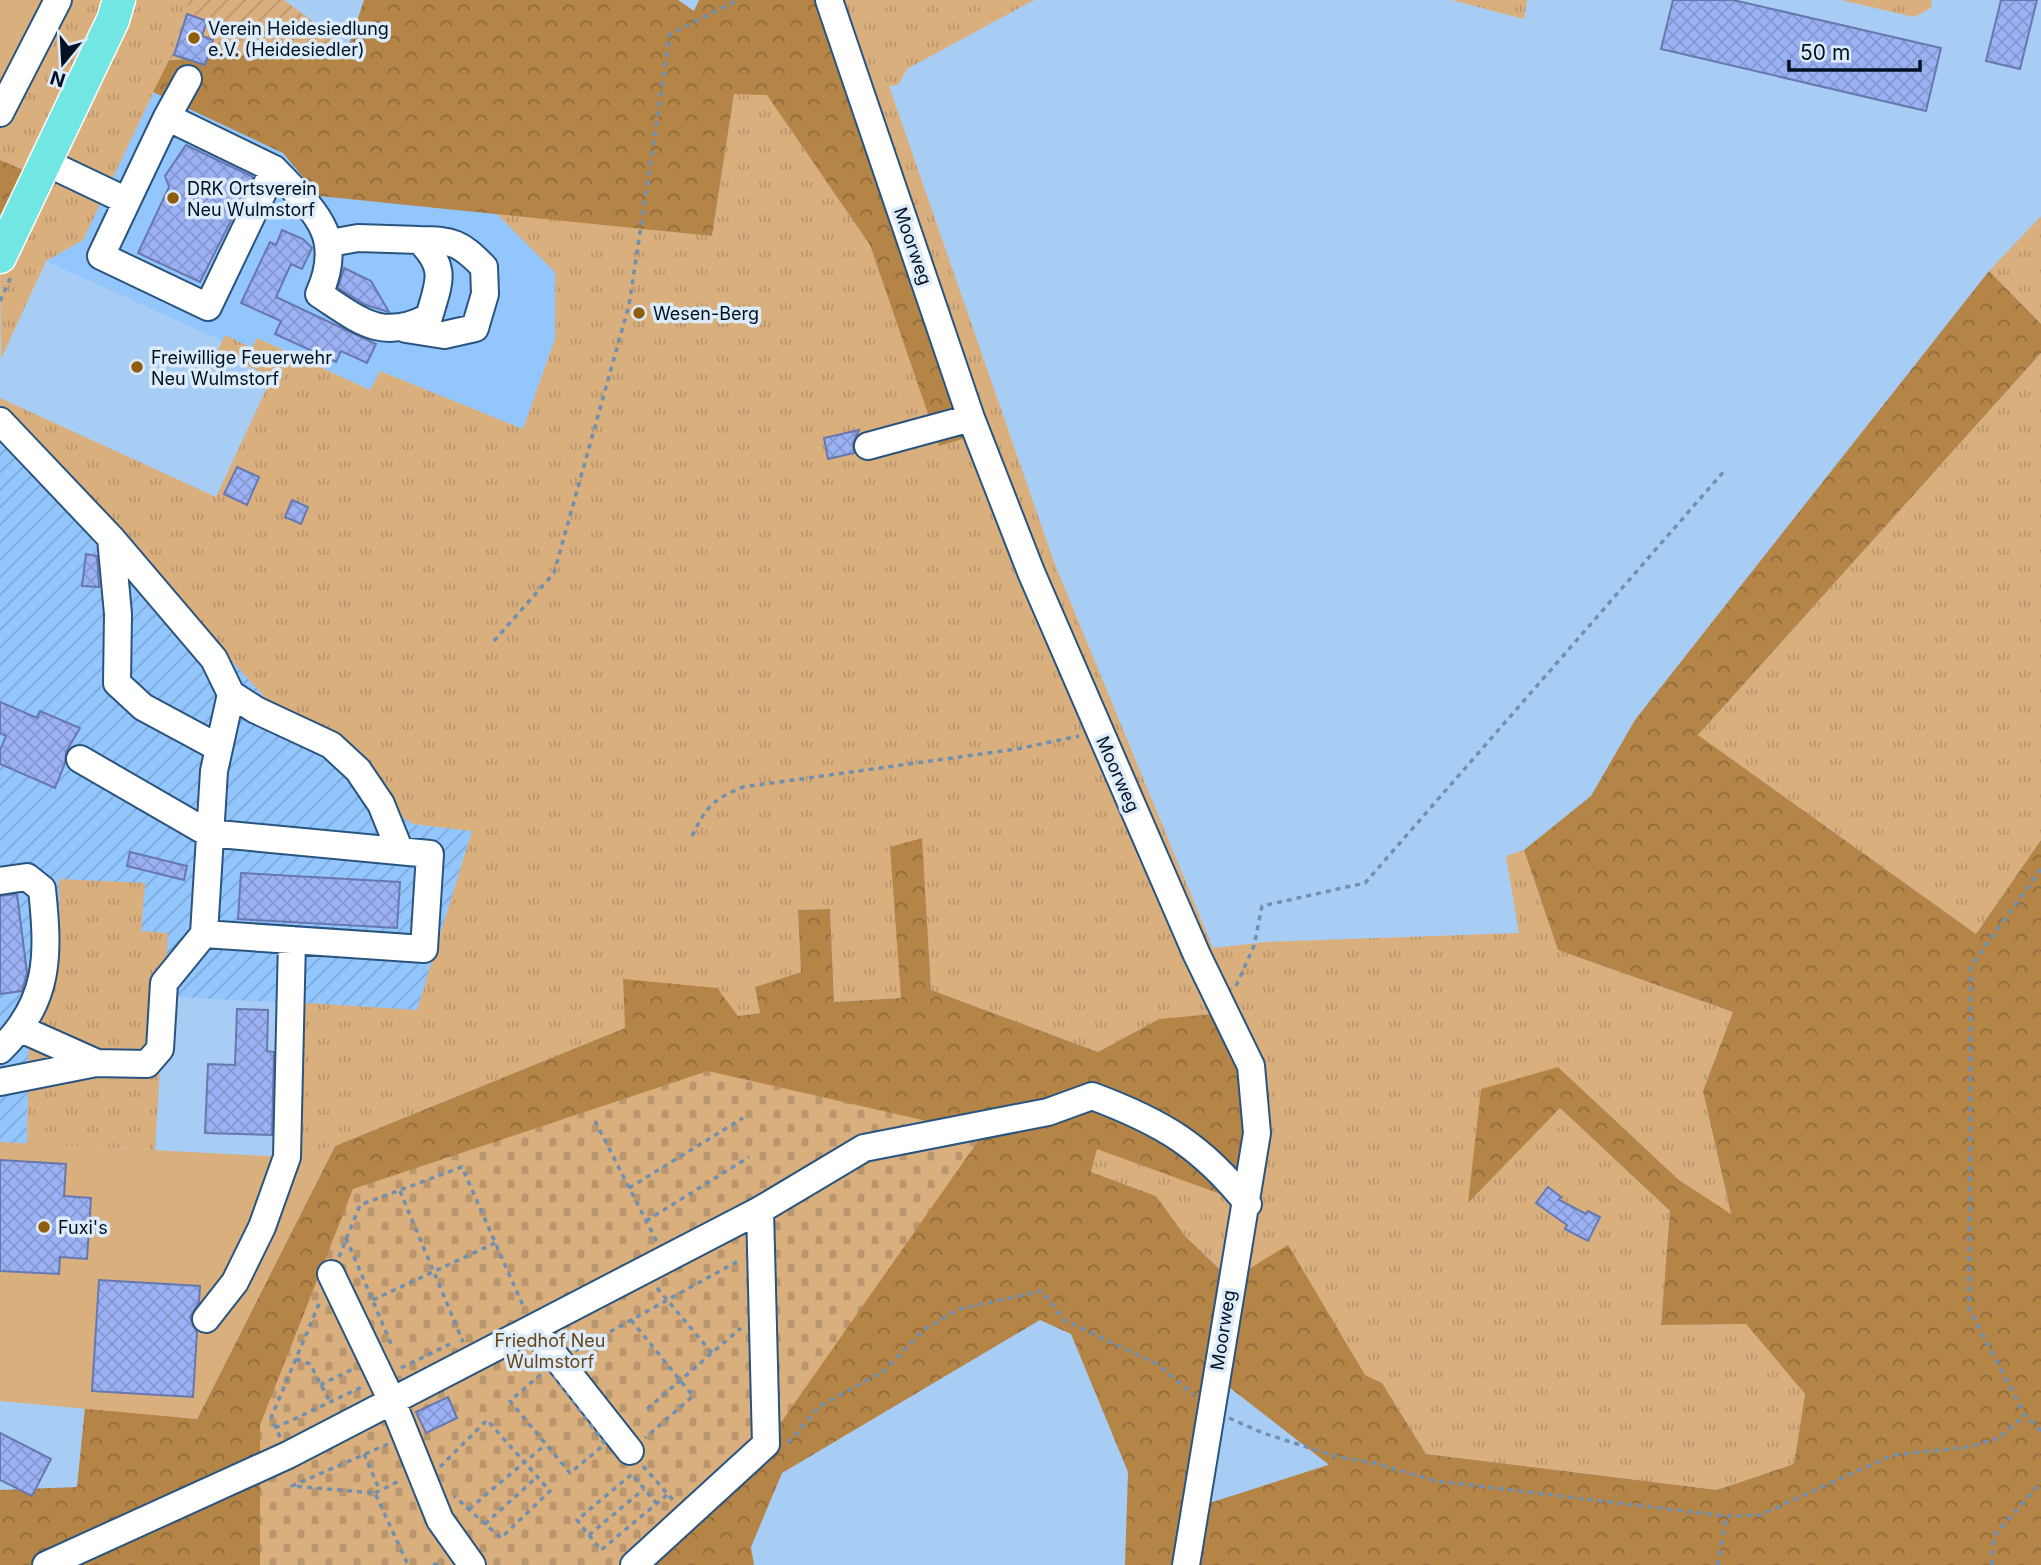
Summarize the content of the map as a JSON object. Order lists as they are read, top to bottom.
{
  "streets": {
    "street": ["Moorweg"]
  },
  "parks": ["Friedhof Neu Wulmstorf"],
  "places": [
    "Verein Heidesiedlung e.V. (Heidesiedler)",
    "DRK Ortsverein Neu Wulmstorf",
    "Wesen-Berg",
    "Freiwillige Feuerwehr Neu Wulmstorf",
    "Fuxi's"
  ],
  "scale_bar": "50 m",
  "north": "bottom"
}
